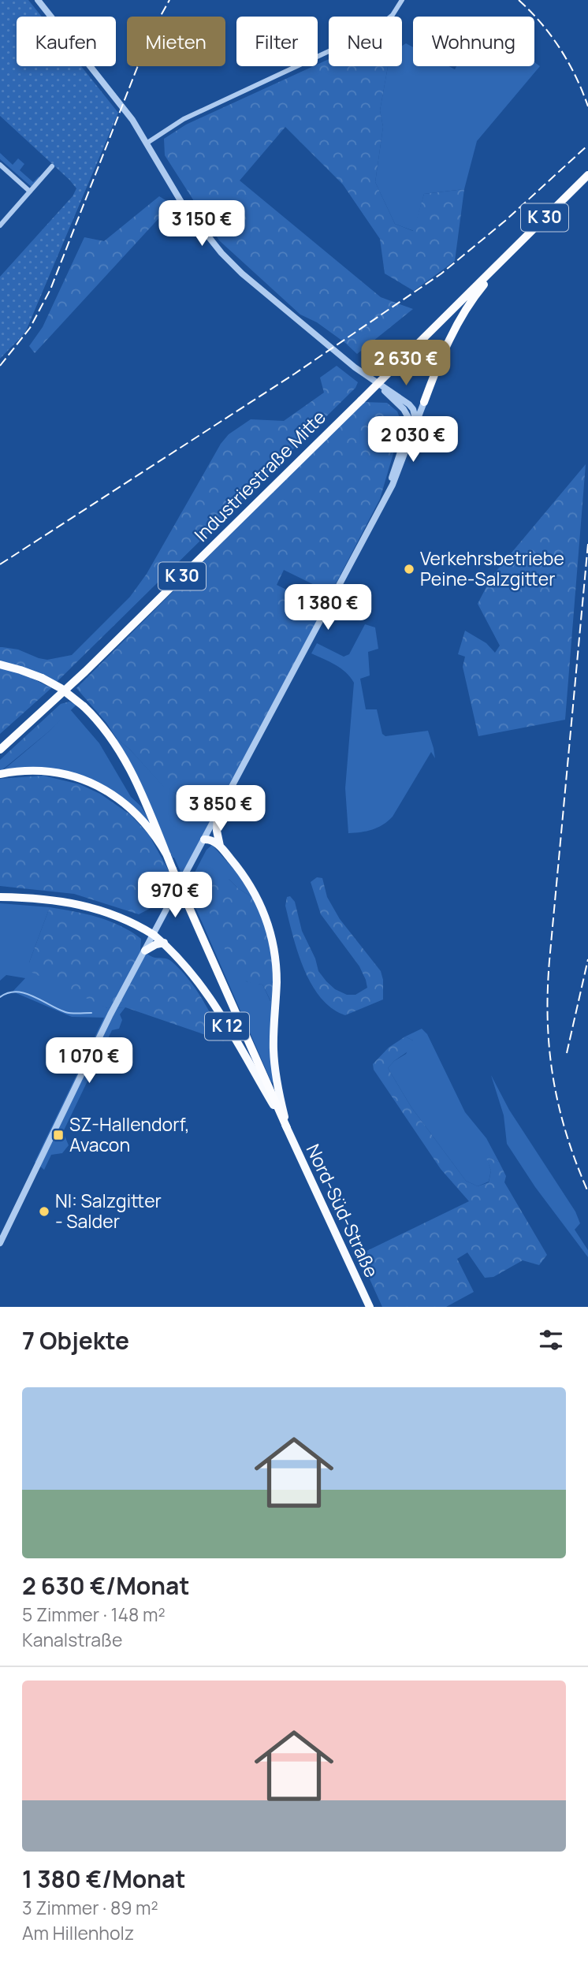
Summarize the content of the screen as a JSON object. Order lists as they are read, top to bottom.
{
  "streets": {
    "highway": ["K 30", "Industriestraße Mitte"],
    "main road": ["K 12", "Nord-Süd-Straße"]
  },
  "crossings": [
    ["K 12", "Nord-Süd-Straße"]
  ],
  "places": {
    "other": ["Verkehrsbetriebe Peine-Salzgitter", "NI: Salzgitter - Salder"],
    "transit": ["SZ-Hallendorf, Avacon"]
  },
  "page": {
    "chip": [
      "Kaufen",
      "Mieten",
      "Filter",
      "Neu",
      "Wohnung"
    ],
    "price": [
      "3 150 €",
      "2 630 €",
      "2 030 €",
      "1 380 €",
      "3 850 €",
      "970 €",
      "1 070 €"
    ],
    "heading": "7 Objekte",
    "list": [
      {
        "name": "2 630 €/Monat",
        "note": "5 Zimmer · 148 m² · Kanalstraße"
      },
      {
        "name": "1 380 €/Monat",
        "note": "3 Zimmer · 89 m² · Am Hillenholz"
      }
    ]
  }
}
